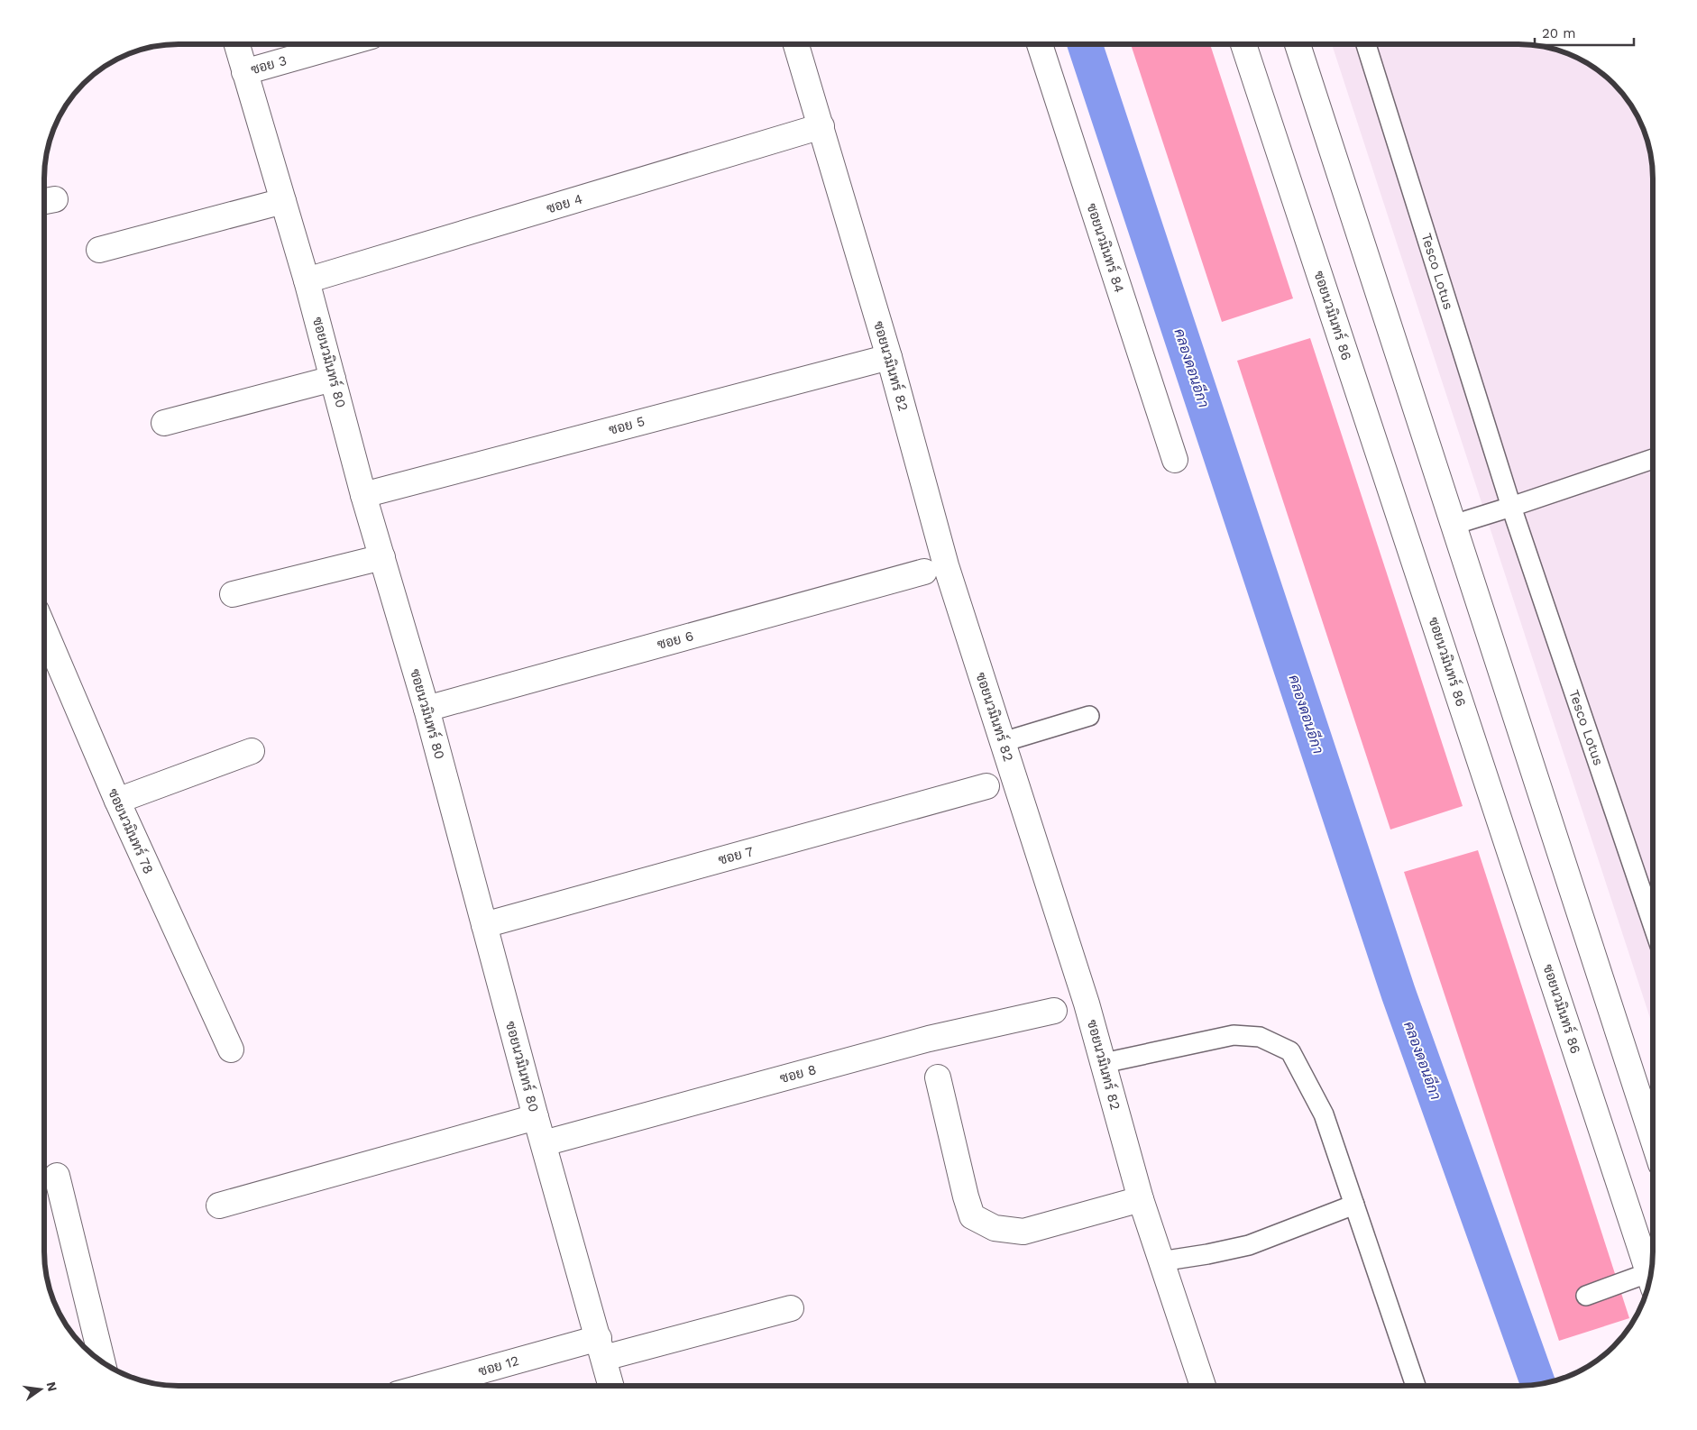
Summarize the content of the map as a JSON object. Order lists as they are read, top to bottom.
{
  "streets": {
    "street": [
      "ซอย 3",
      "ซอย 4",
      "ซอยนวมินทร์ 84",
      "ซอยนวมินทร์ 86",
      "ซอยนวมินทร์ 80",
      "ซอยนวมินทร์ 82",
      "ซอย 5",
      "ซอย 6",
      "ซอยนวมินทร์ 78",
      "ซอย 7",
      "ซอย 8",
      "ซอย 12"
    ],
    "lane": ["Tesco Lotus"]
  },
  "crossings": [
    ["ซอย 3", "ซอยนวมินทร์ 80"],
    ["ซอย 4", "ซอยนวมินทร์ 80"],
    ["ซอย 4", "ซอยนวมินทร์ 82"],
    ["ซอยนวมินทร์ 80", "ซอย 5"],
    ["ซอยนวมินทร์ 80", "ซอย 6"],
    ["ซอยนวมินทร์ 80", "ซอย 7"],
    ["ซอยนวมินทร์ 80", "ซอย 8"],
    ["ซอยนวมินทร์ 80", "ซอย 12"],
    ["ซอยนวมินทร์ 82", "ซอย 5"]
  ],
  "water": ["คลองดอนอีกา"],
  "scale_bar": "20 m",
  "north": "right"
}
